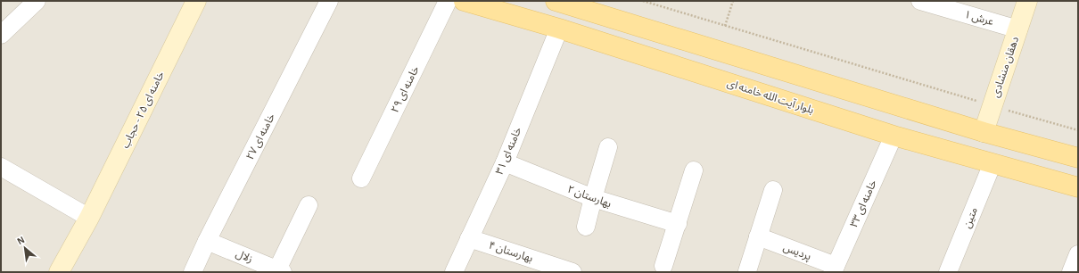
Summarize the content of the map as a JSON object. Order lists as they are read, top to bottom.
{
  "streets": {
    "main road": ["بلوار آیت الله خامنه ای"],
    "street": [
      "عرش ۱",
      "دهقان منشادی",
      "خامنه ای ۲۹",
      "خامنه ای ۲۵ - حجاب",
      "خامنه ای ۲۷",
      "خامنه ای ۳۱",
      "بهارستان ۲",
      "خامنه ای ۳۳",
      "متین",
      "بهارستان ۴",
      "پردیس",
      "زلال"
    ]
  },
  "crossings": [
    ["عرش ۱", "دهقان منشادی"],
    ["بلوار آیت الله خامنه ای", "خامنه ای ۳۱"],
    ["بلوار آیت الله خامنه ای", "خامنه ای ۳۳"],
    ["بلوار آیت الله خامنه ای", "متین"],
    ["خامنه ای ۲۷", "زلال"],
    ["خامنه ای ۳۱", "بهارستان ۲"],
    ["خامنه ای ۳۱", "بهارستان ۴"],
    ["خامنه ای ۳۳", "پردیس"]
  ],
  "north": "top left"
}
